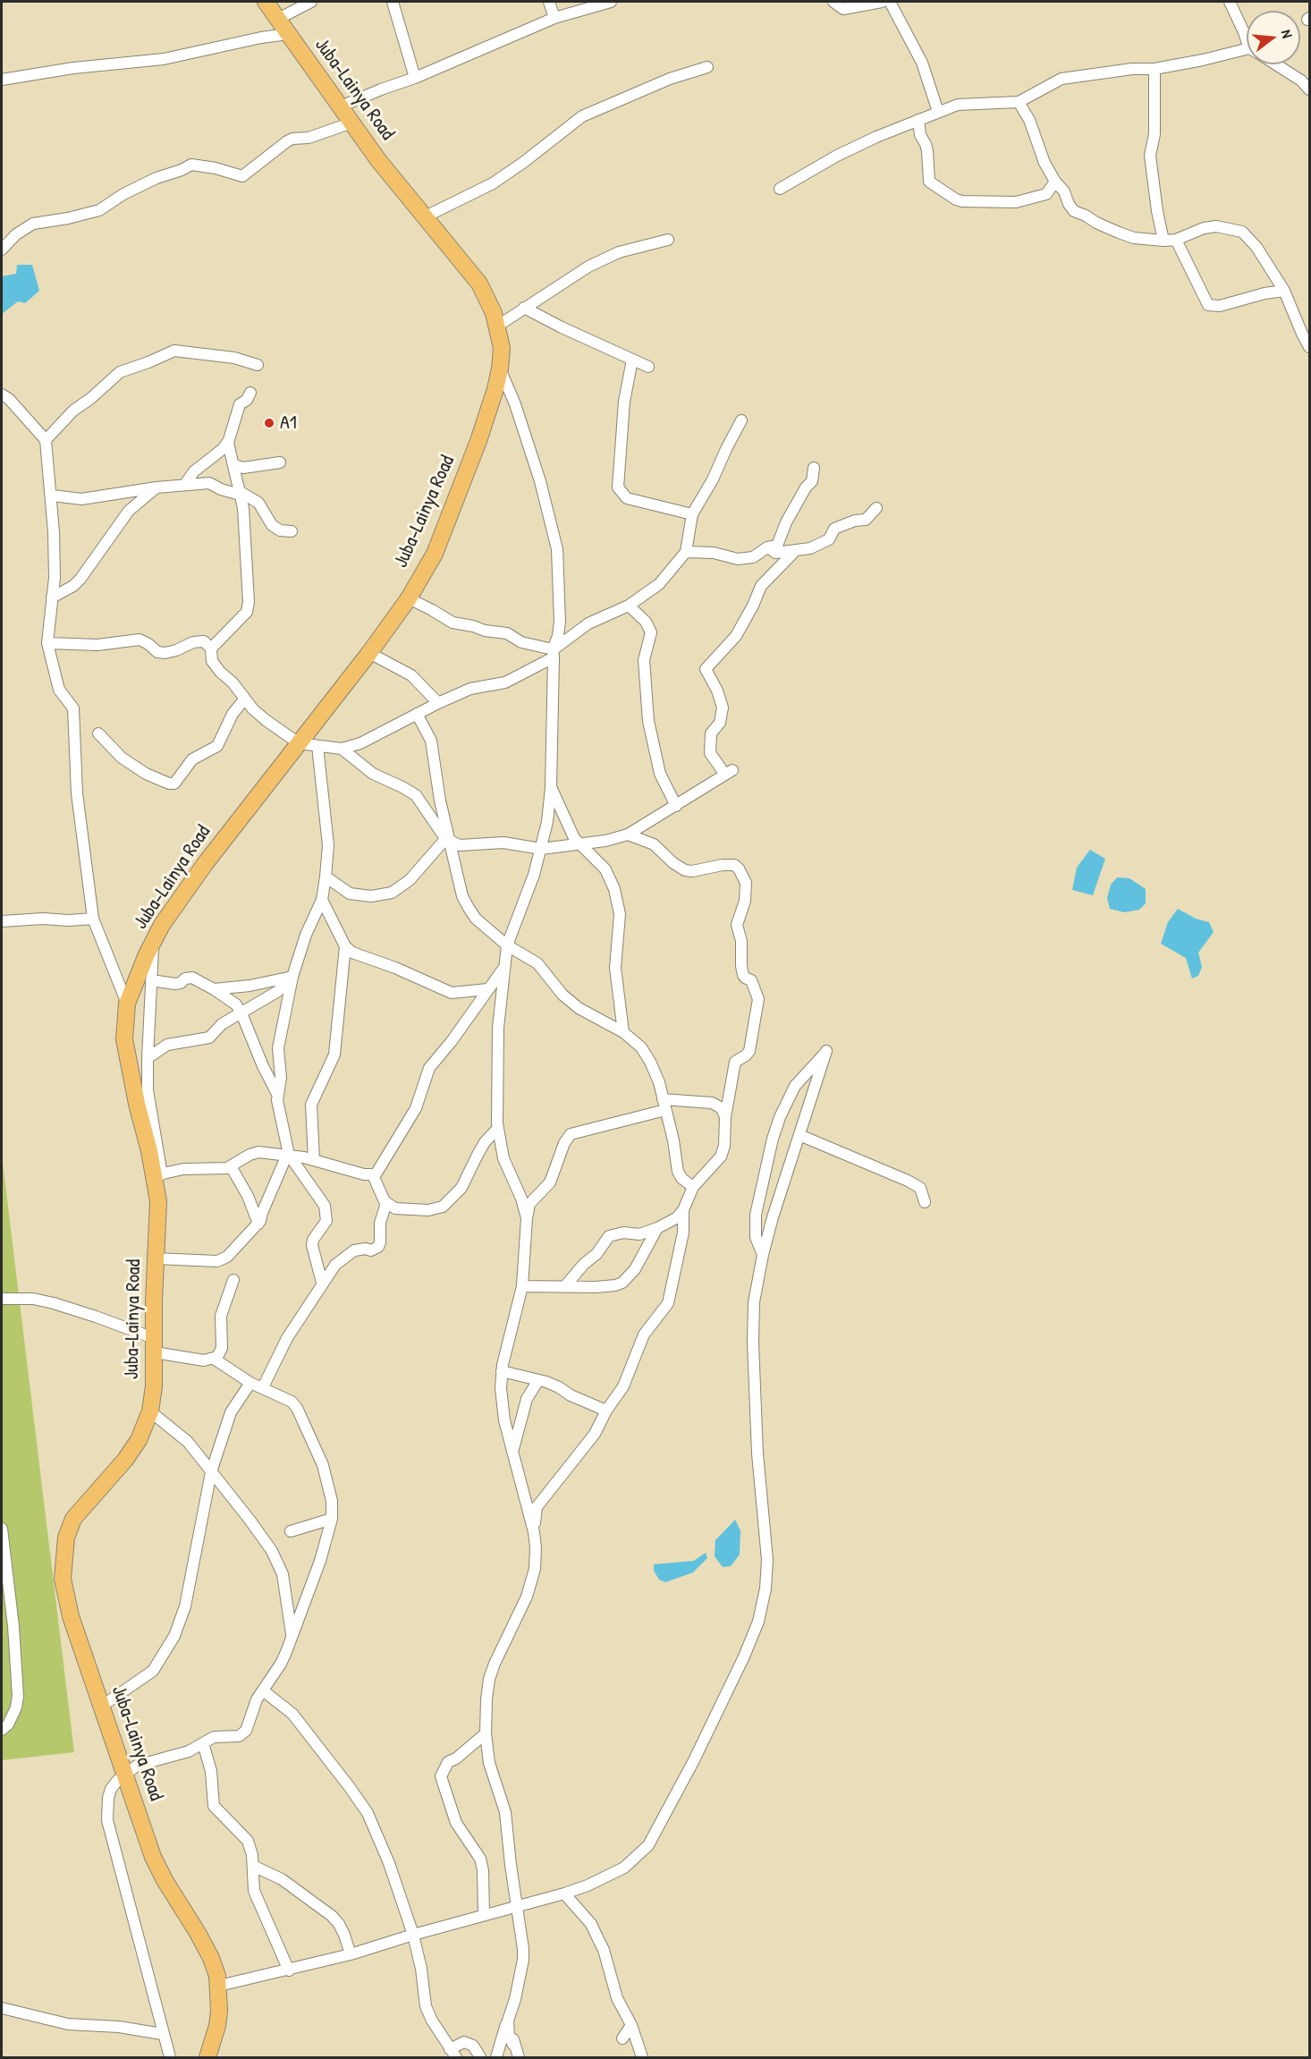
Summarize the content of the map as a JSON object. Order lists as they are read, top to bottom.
{
  "streets": {
    "main road": ["Juba-Lainya Road"]
  },
  "places": ["A1"],
  "north": "right"
}
